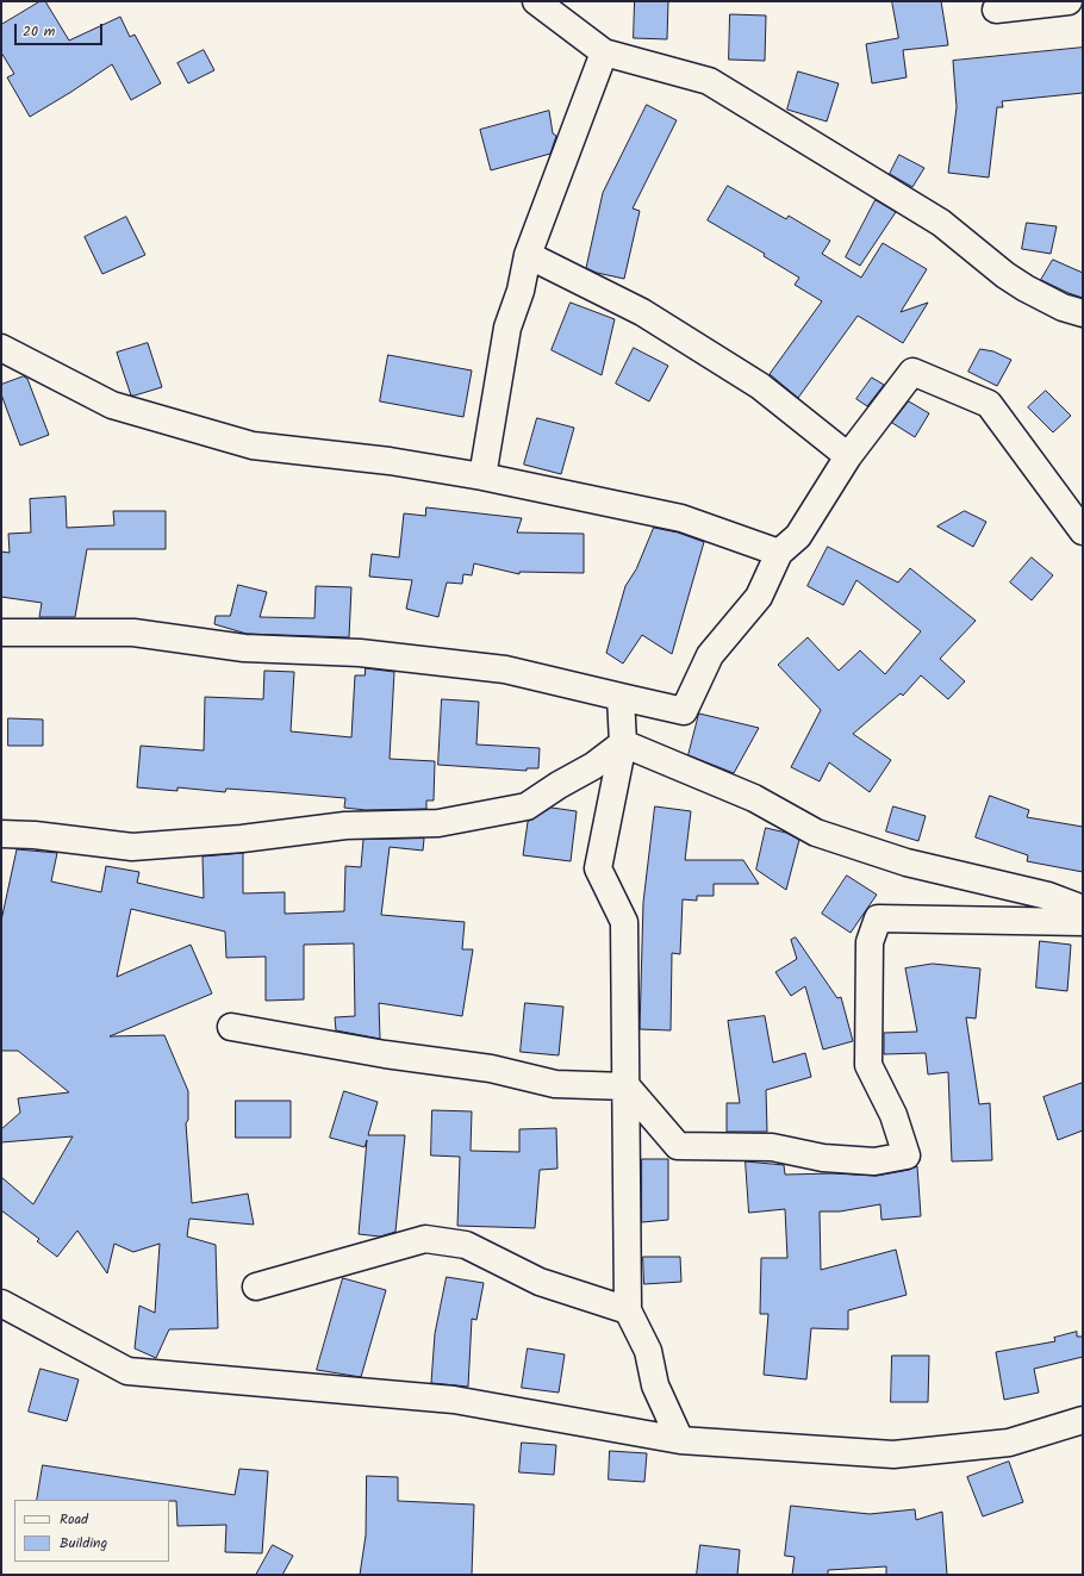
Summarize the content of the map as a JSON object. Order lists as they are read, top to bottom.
{
  "legend": ["Road", "Building"],
  "scale_bar": "20 m"
}
